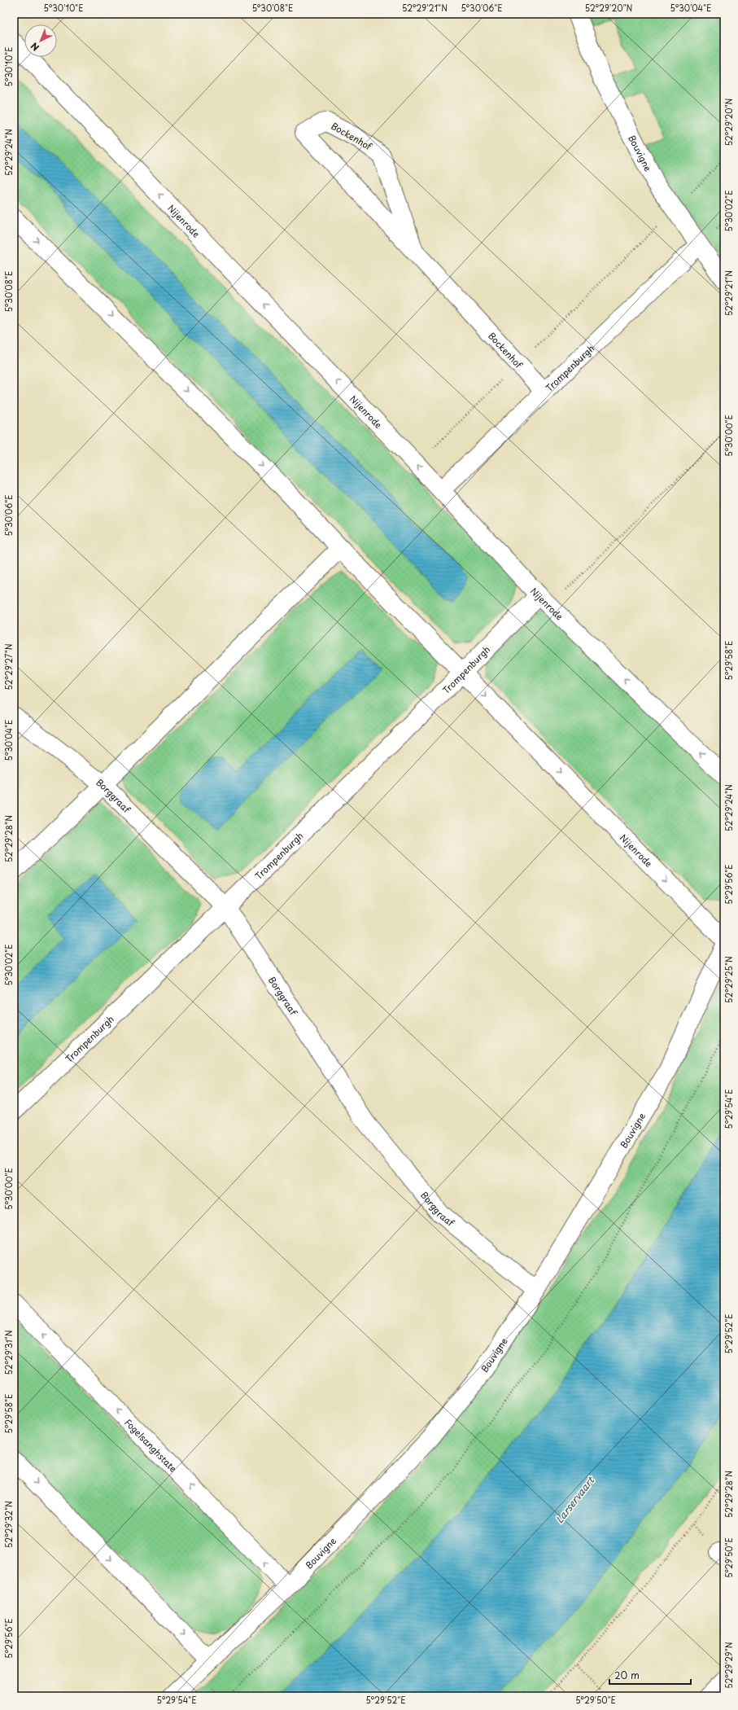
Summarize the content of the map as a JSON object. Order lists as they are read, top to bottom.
{
  "streets": {
    "street": [
      "Bockenhof",
      "Bouvigne",
      "Nijenrode",
      "Trompenburgh",
      "Borggraaf",
      "Fogelsanghstate"
    ]
  },
  "crossings": [
    ["Bockenhof", "Trompenburgh"],
    ["Bouvigne", "Trompenburgh"],
    ["Bouvigne", "Borggraaf"],
    ["Bouvigne", "Fogelsanghstate"],
    ["Nijenrode", "Trompenburgh"],
    ["Trompenburgh", "Borggraaf"]
  ],
  "water": ["Larservaart"],
  "scale_bar": "20 m",
  "north": "bottom left",
  "coordinates": [
    "5°30'10\"E",
    "5°30'08\"E",
    "52°29'21\"N",
    "5°30'06\"E",
    "52°29'20\"N",
    "5°30'04\"E",
    "52°29'24\"N",
    "5°30'02\"E",
    "5°30'00\"E",
    "5°29'58\"E",
    "52°29'27\"N",
    "52°29'28\"N",
    "5°29'56\"E",
    "52°29'25\"N",
    "5°29'54\"E",
    "5°29'52\"E",
    "52°29'31\"N",
    "52°29'32\"N",
    "5°29'50\"E",
    "52°29'29\"N"
  ]
}
